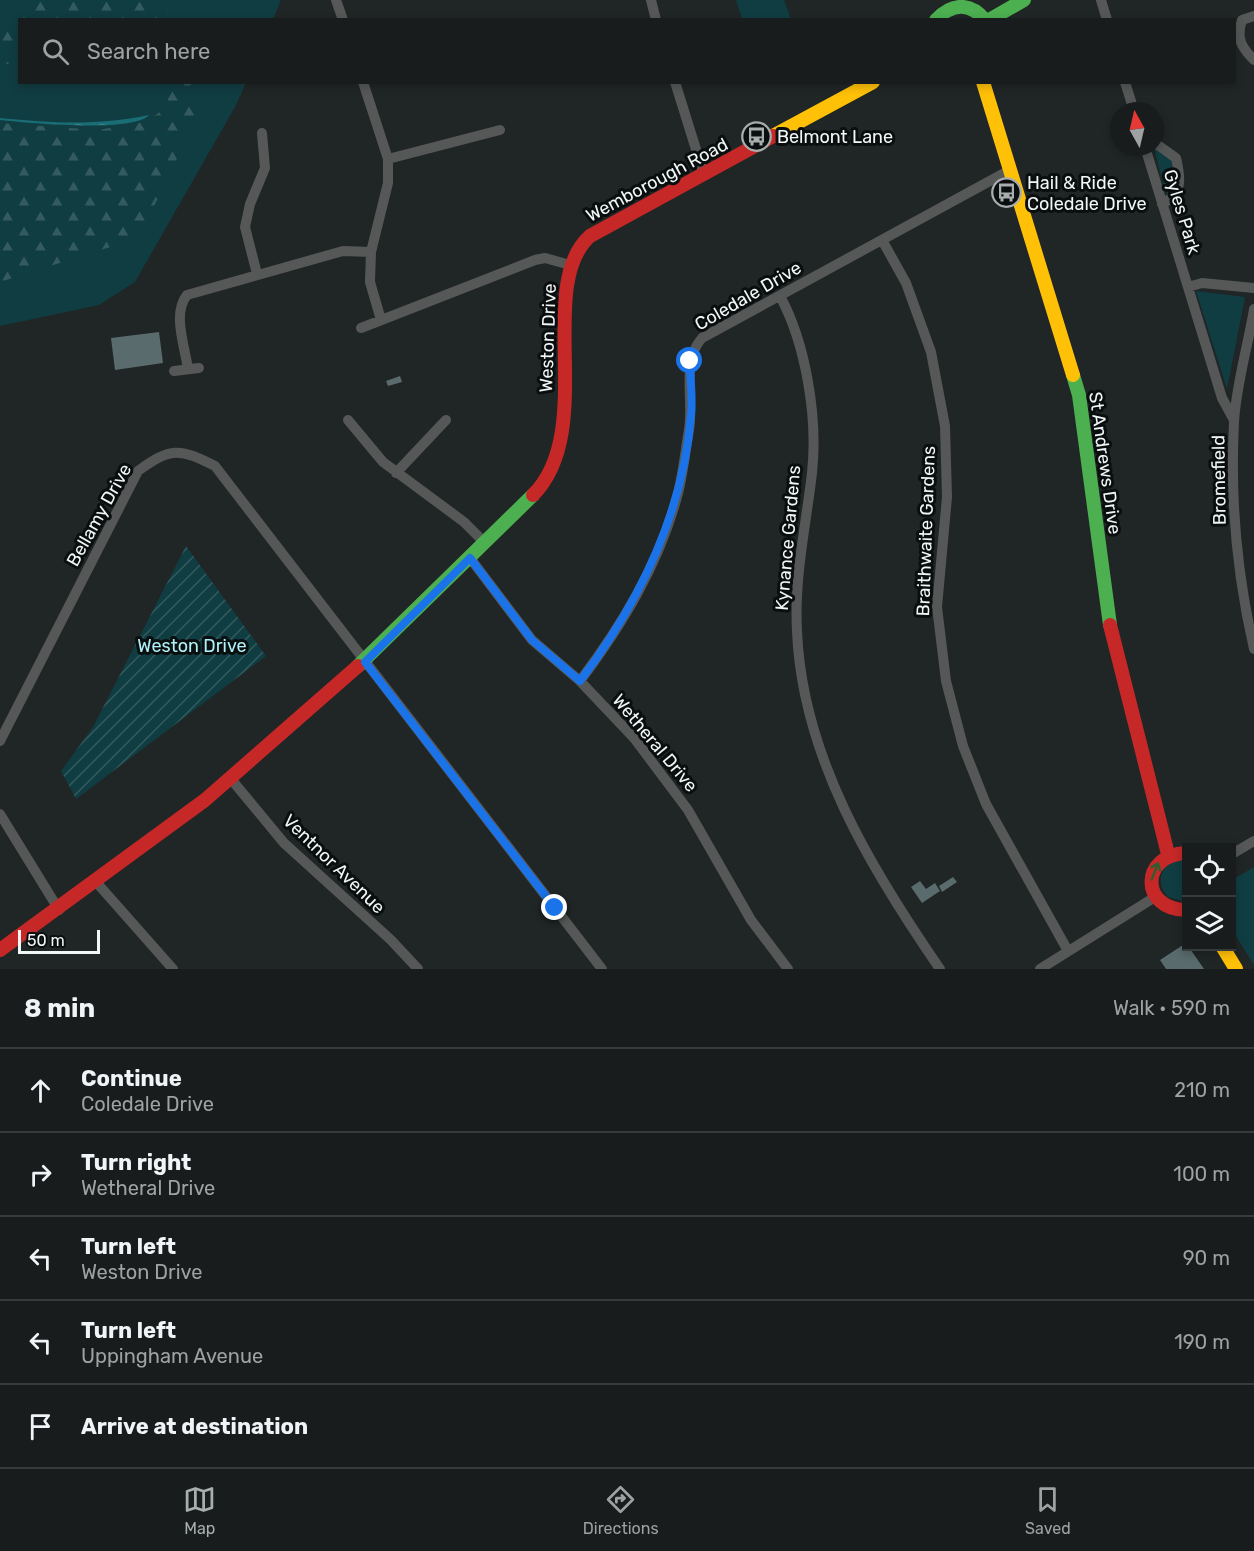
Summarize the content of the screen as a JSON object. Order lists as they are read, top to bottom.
{
  "streets": {
    "street": [
      "Wemborough Road",
      "Gyles Park",
      "Coledale Drive",
      "Weston Drive",
      "St Andrews Drive",
      "Bromefield",
      "Bellamy Drive",
      "Braithwaite Gardens",
      "Kynance Gardens",
      "Wetheral Drive",
      "Ventnor Avenue"
    ]
  },
  "crossings": [
    ["Wemborough Road", "Weston Drive"],
    ["Gyles Park", "Bromefield"],
    ["Coledale Drive", "St Andrews Drive"],
    ["Coledale Drive", "Braithwaite Gardens"],
    ["Coledale Drive", "Kynance Gardens"],
    ["Coledale Drive", "Wetheral Drive"],
    ["Weston Drive", "Bellamy Drive"],
    ["Weston Drive", "Wetheral Drive"],
    ["Weston Drive", "Ventnor Avenue"]
  ],
  "parks": ["Weston Drive"],
  "places": {
    "bus stop": ["Belmont Lane", "Hail & Ride Coledale Drive"]
  },
  "scale_bar": "50 m",
  "north": "top",
  "page": {
    "search": "Search here",
    "scale": "50 m",
    "heading": ["8 min", "Walk · 590 m"],
    "list": [
      ["Continue", "Coledale Drive", "210 m"],
      ["Turn right", "Wetheral Drive", "100 m"],
      ["Turn left", "Weston Drive", "90 m"],
      ["Turn left", "Uppingham Avenue", "190 m"],
      "Arrive at destination"
    ],
    "nav": ["Map", "Directions", "Saved"]
  }
}
